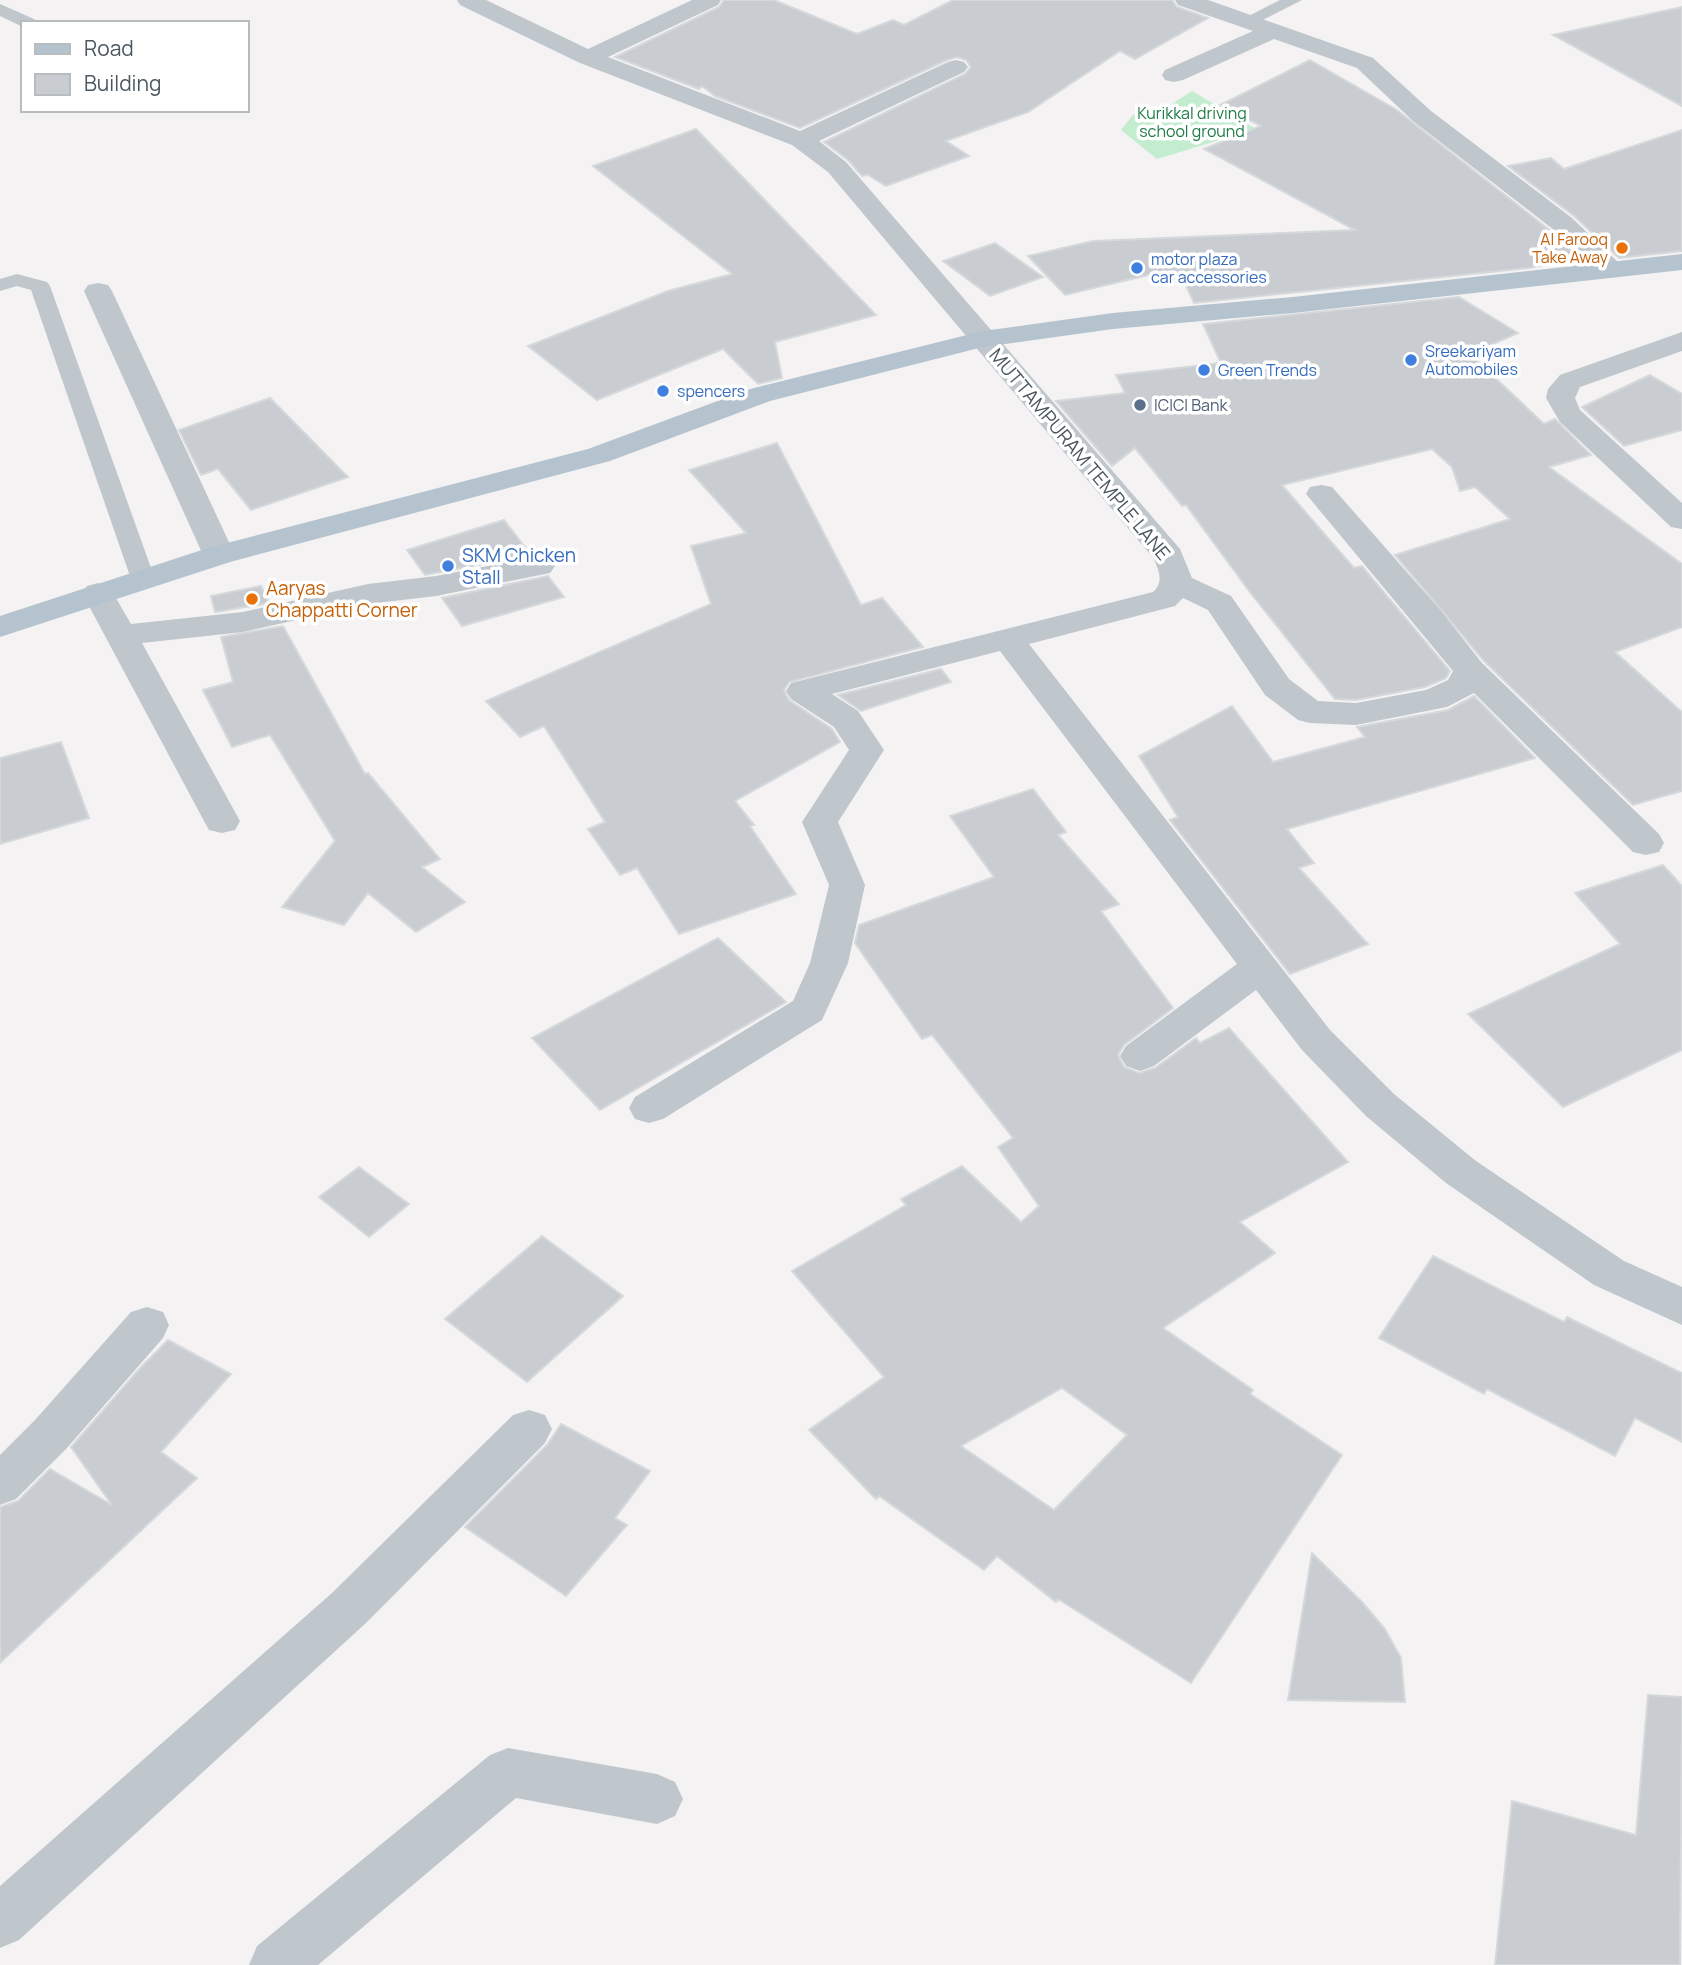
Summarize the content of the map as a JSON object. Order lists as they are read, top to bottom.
{
  "streets": {
    "street": ["MUTTAMPURAM TEMPLE LANE"]
  },
  "parks": ["Kurikkal driving school ground"],
  "places": [
    "Al Farooq Take Away",
    "motor plaza car accessories",
    "Sreekariyam Automobiles",
    "Green Trends",
    "spencers",
    "ICICI Bank",
    "SKM Chicken Stall",
    "Aaryas Chappatti Corner"
  ],
  "legend": ["Road", "Building"]
}
